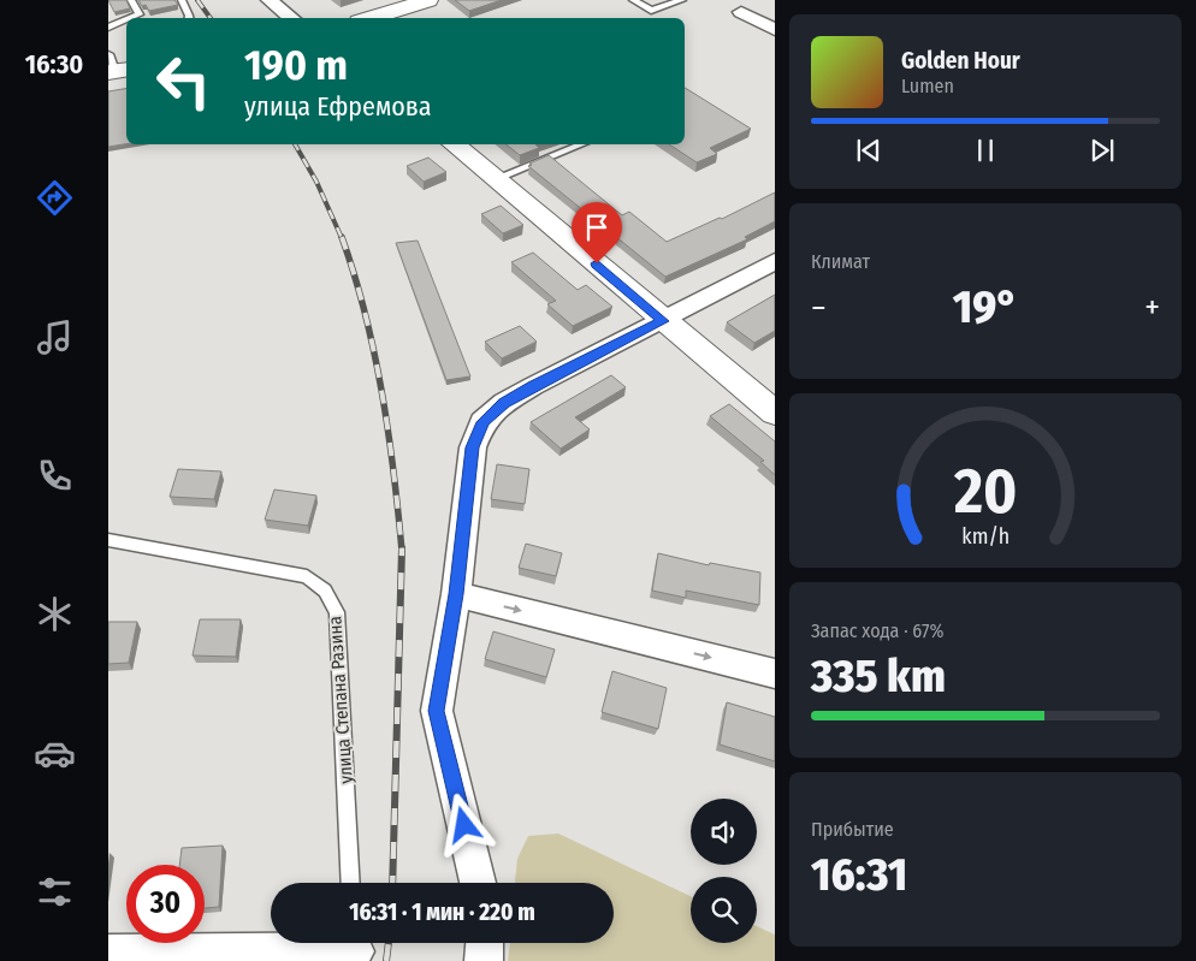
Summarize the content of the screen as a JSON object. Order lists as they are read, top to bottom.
{
  "streets": {
    "lane": ["улица Степана Разина"]
  },
  "page": {
    "tabs": "16:30",
    "turn": ["190 m", "улица Ефремова"],
    "song": ["Golden Hour", "Lumen"],
    "tile": [
      "Климат",
      ["Запас хода · 67%", "335 km"],
      ["Прибытие", "16:31"]
    ],
    "heat": ["−", "19°", "+"],
    "limit": "30",
    "trip": "16:31 · 1 мин · 220 m",
    "gauge": ["20", "km/h"]
  }
}
